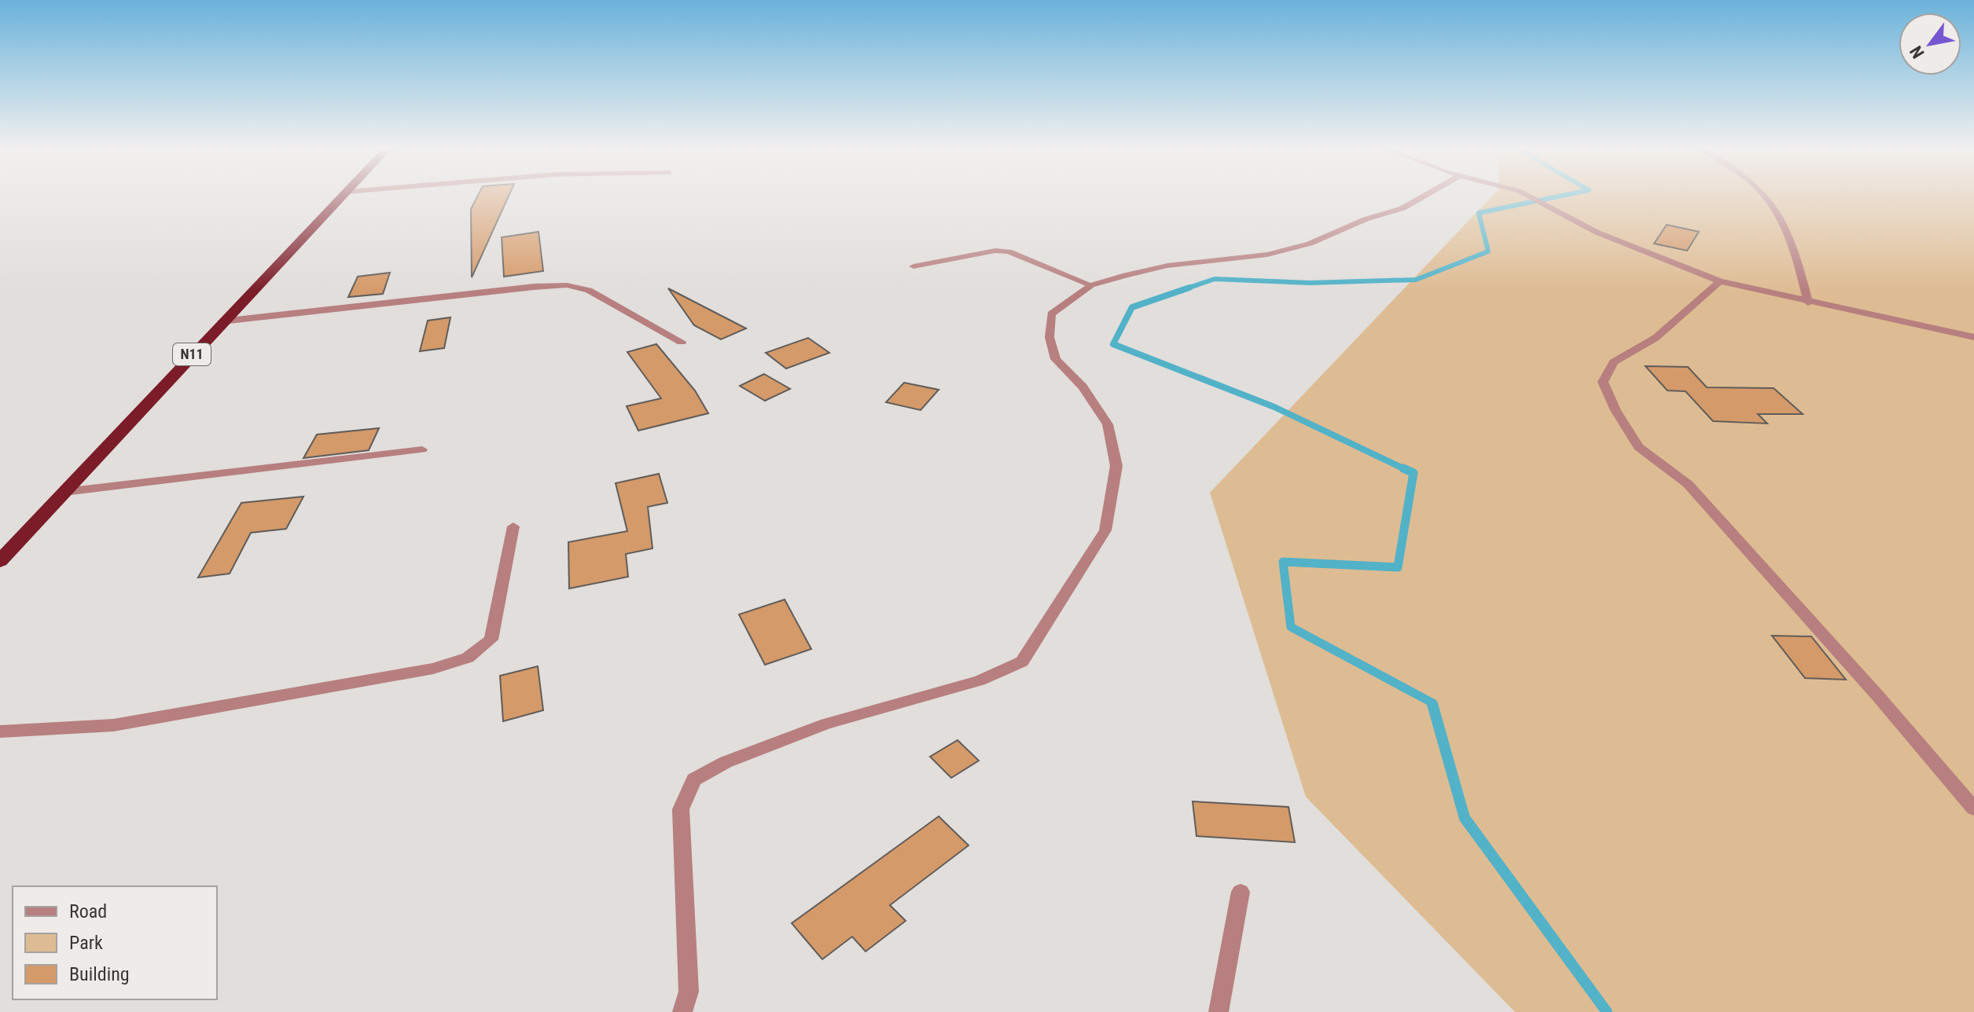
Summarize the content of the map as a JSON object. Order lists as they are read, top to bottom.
{
  "streets": {
    "highway": ["N11"]
  },
  "legend": ["Road", "Park", "Building"],
  "north": "bottom left"
}
